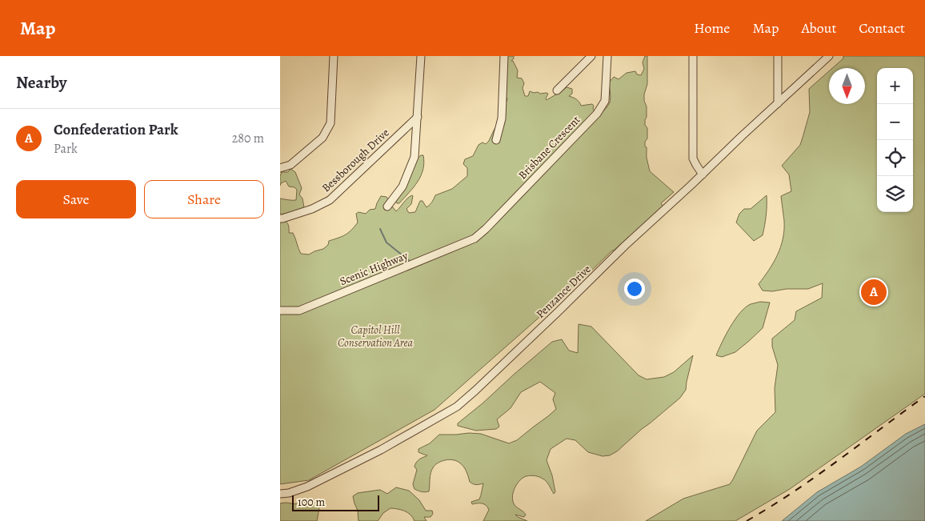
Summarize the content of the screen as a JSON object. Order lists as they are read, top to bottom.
{
  "streets": {
    "street": [
      "Brisbane Crescent",
      "Bessborough Drive",
      "Scenic Highway",
      "Penzance Drive"
    ]
  },
  "crossings": [
    ["Brisbane Crescent", "Scenic Highway"]
  ],
  "parks": ["Capitol Hill Conservation Area"],
  "scale_bar": "100 m",
  "north": "bottom",
  "page": {
    "header": "Map",
    "nav": [
      "Home",
      "Map",
      "About",
      "Contact"
    ],
    "heading": "Nearby",
    "map_buttons": ["+", "−"],
    "list": [
      {
        "mark": "A",
        "name": "Confederation Park",
        "note": "Park",
        "value": "280 m"
      }
    ],
    "buttons": ["Save", "Share"],
    "pins": "A",
    "scale": "100 m"
  }
}
